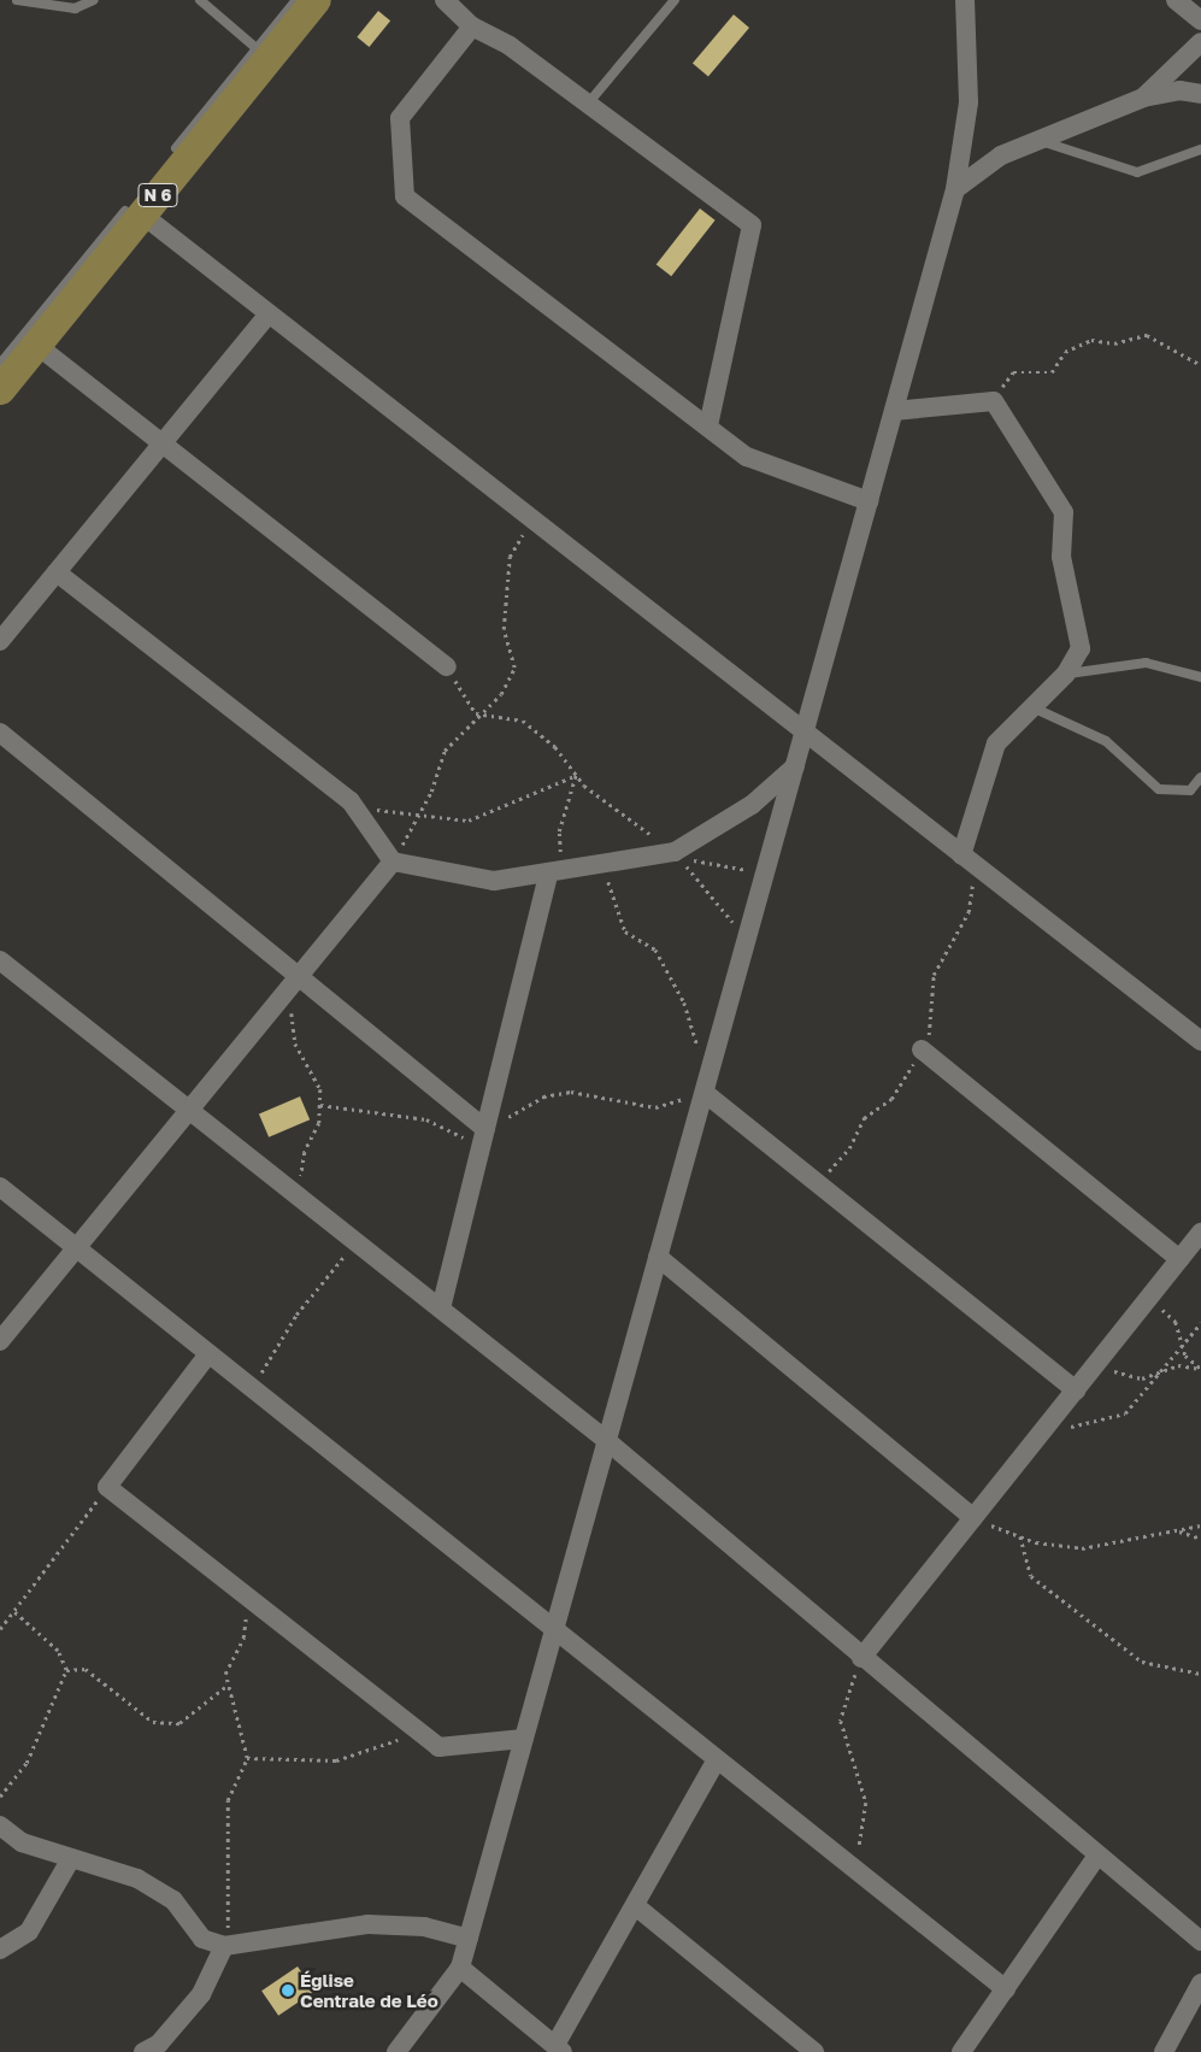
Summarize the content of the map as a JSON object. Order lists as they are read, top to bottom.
{
  "streets": {
    "main road": ["N 6"]
  },
  "places": ["Église Centrale de Léo"]
}
